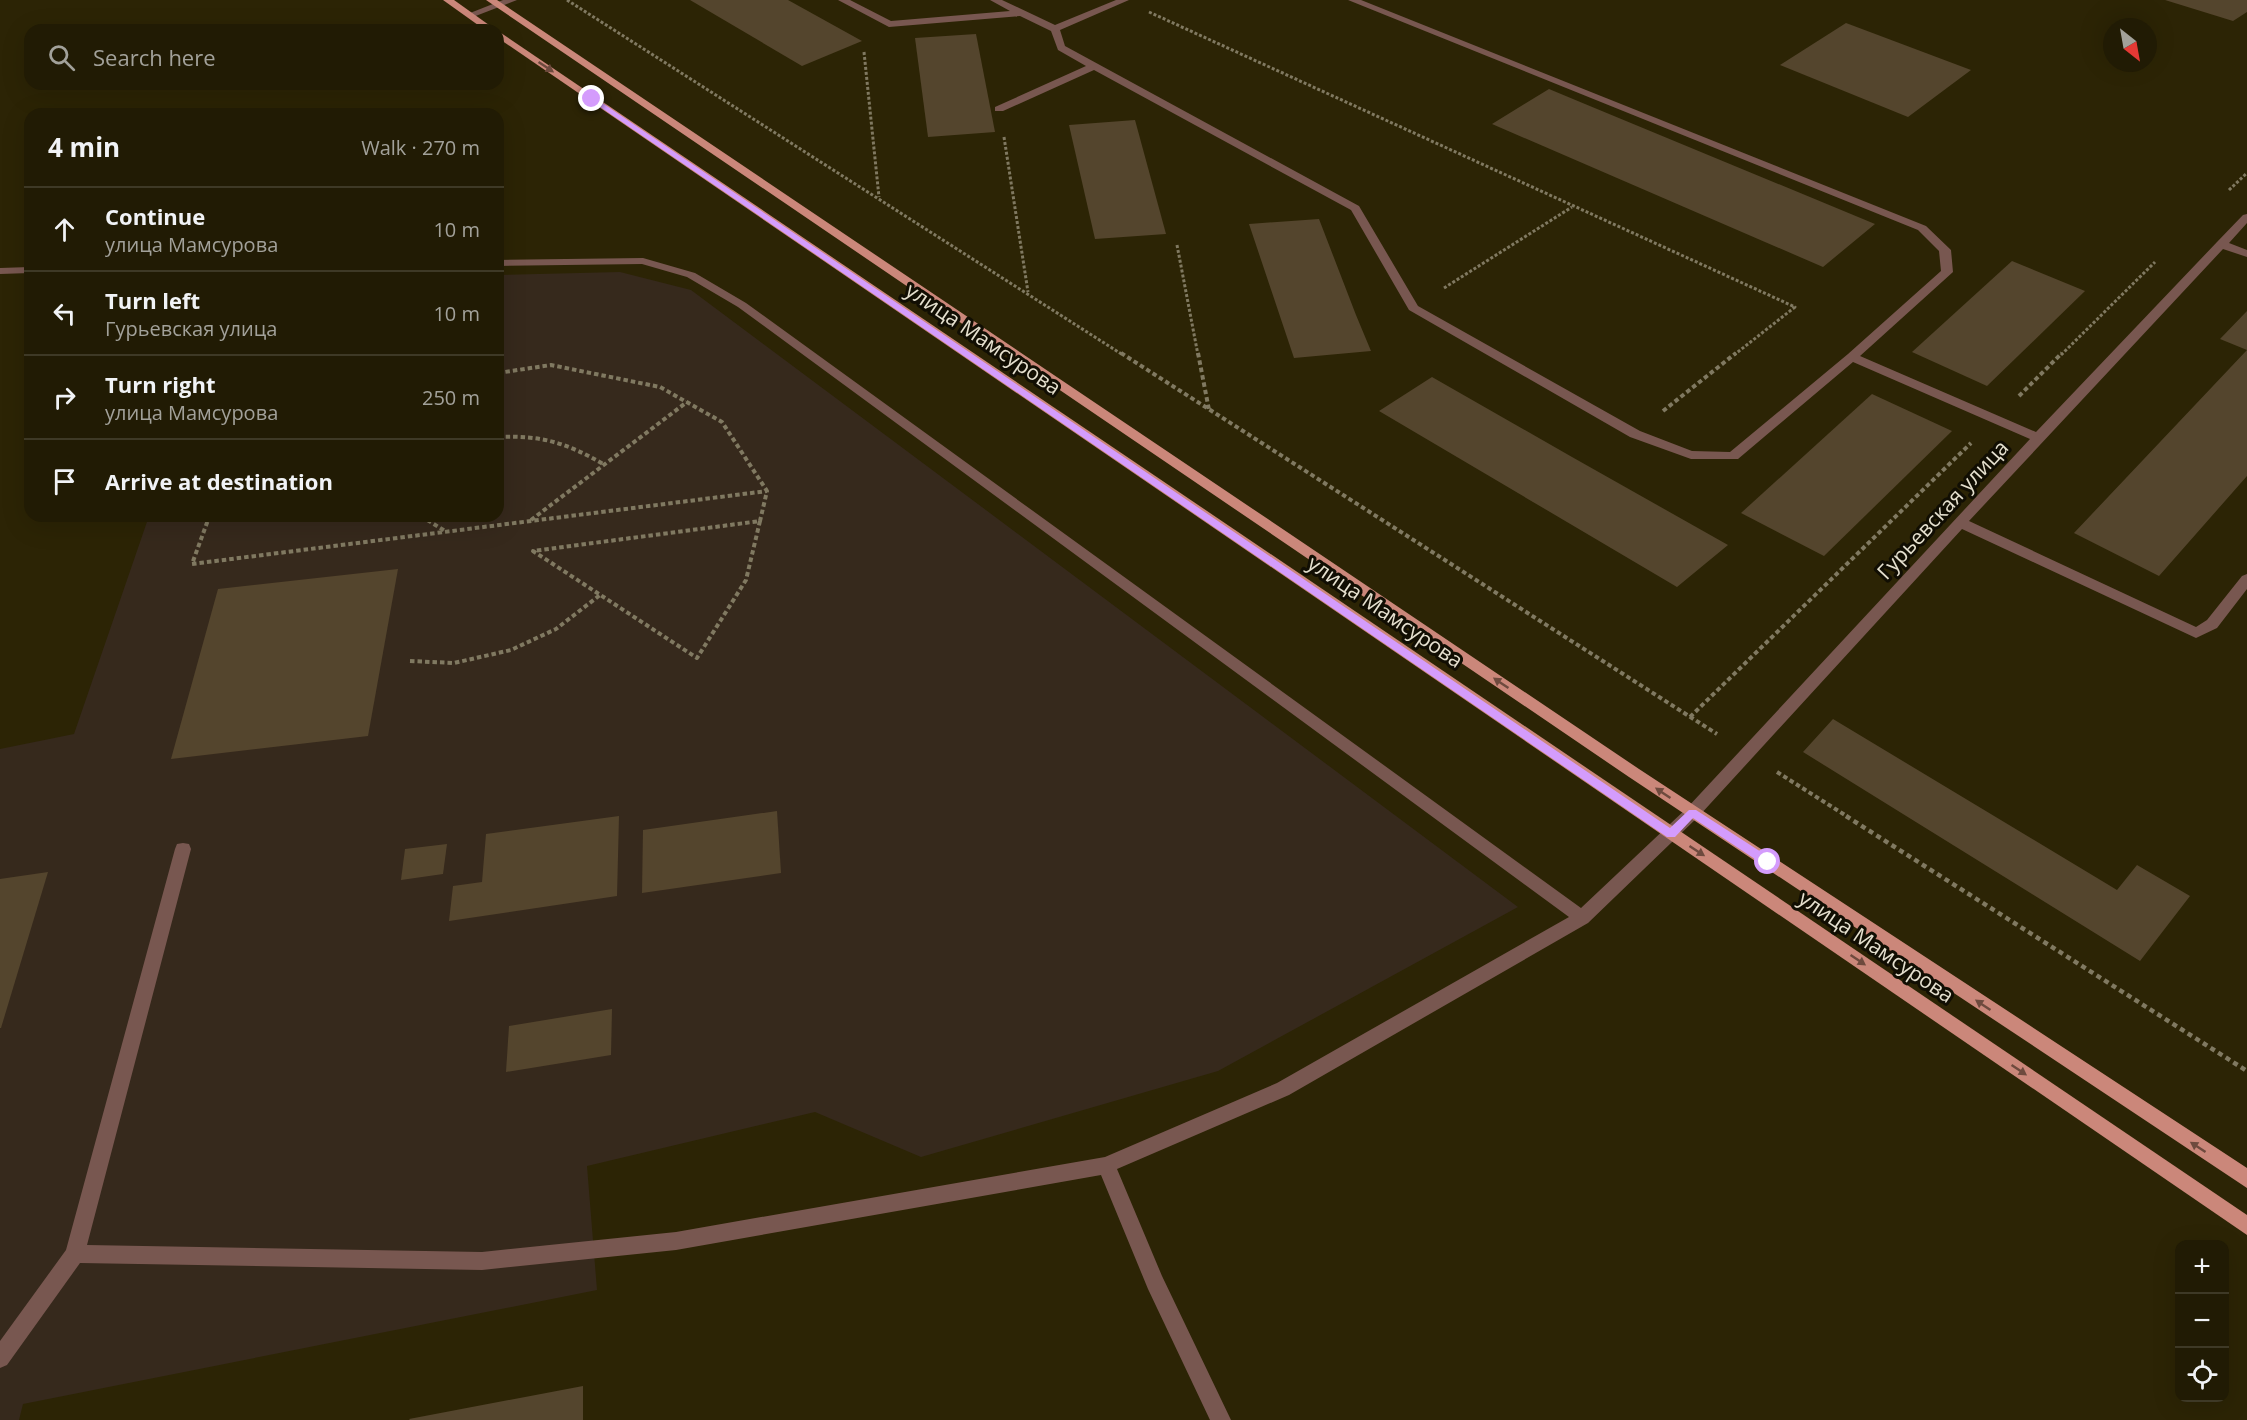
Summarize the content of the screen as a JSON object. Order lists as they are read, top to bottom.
{
  "streets": {
    "main road": ["улица Мамсурова"],
    "street": ["Гурьевская улица"]
  },
  "crossings": [
    ["улица Мамсурова", "Гурьевская улица"]
  ],
  "north": "bottom right",
  "page": {
    "search": "Search here",
    "heading": ["4 min", "Walk · 270 m"],
    "list": [
      ["Continue", "улица Мамсурова", "10 m"],
      ["Turn left", "Гурьевская улица", "10 m"],
      ["Turn right", "улица Мамсурова", "250 m"],
      "Arrive at destination"
    ],
    "map_buttons": ["+", "−"]
  }
}
